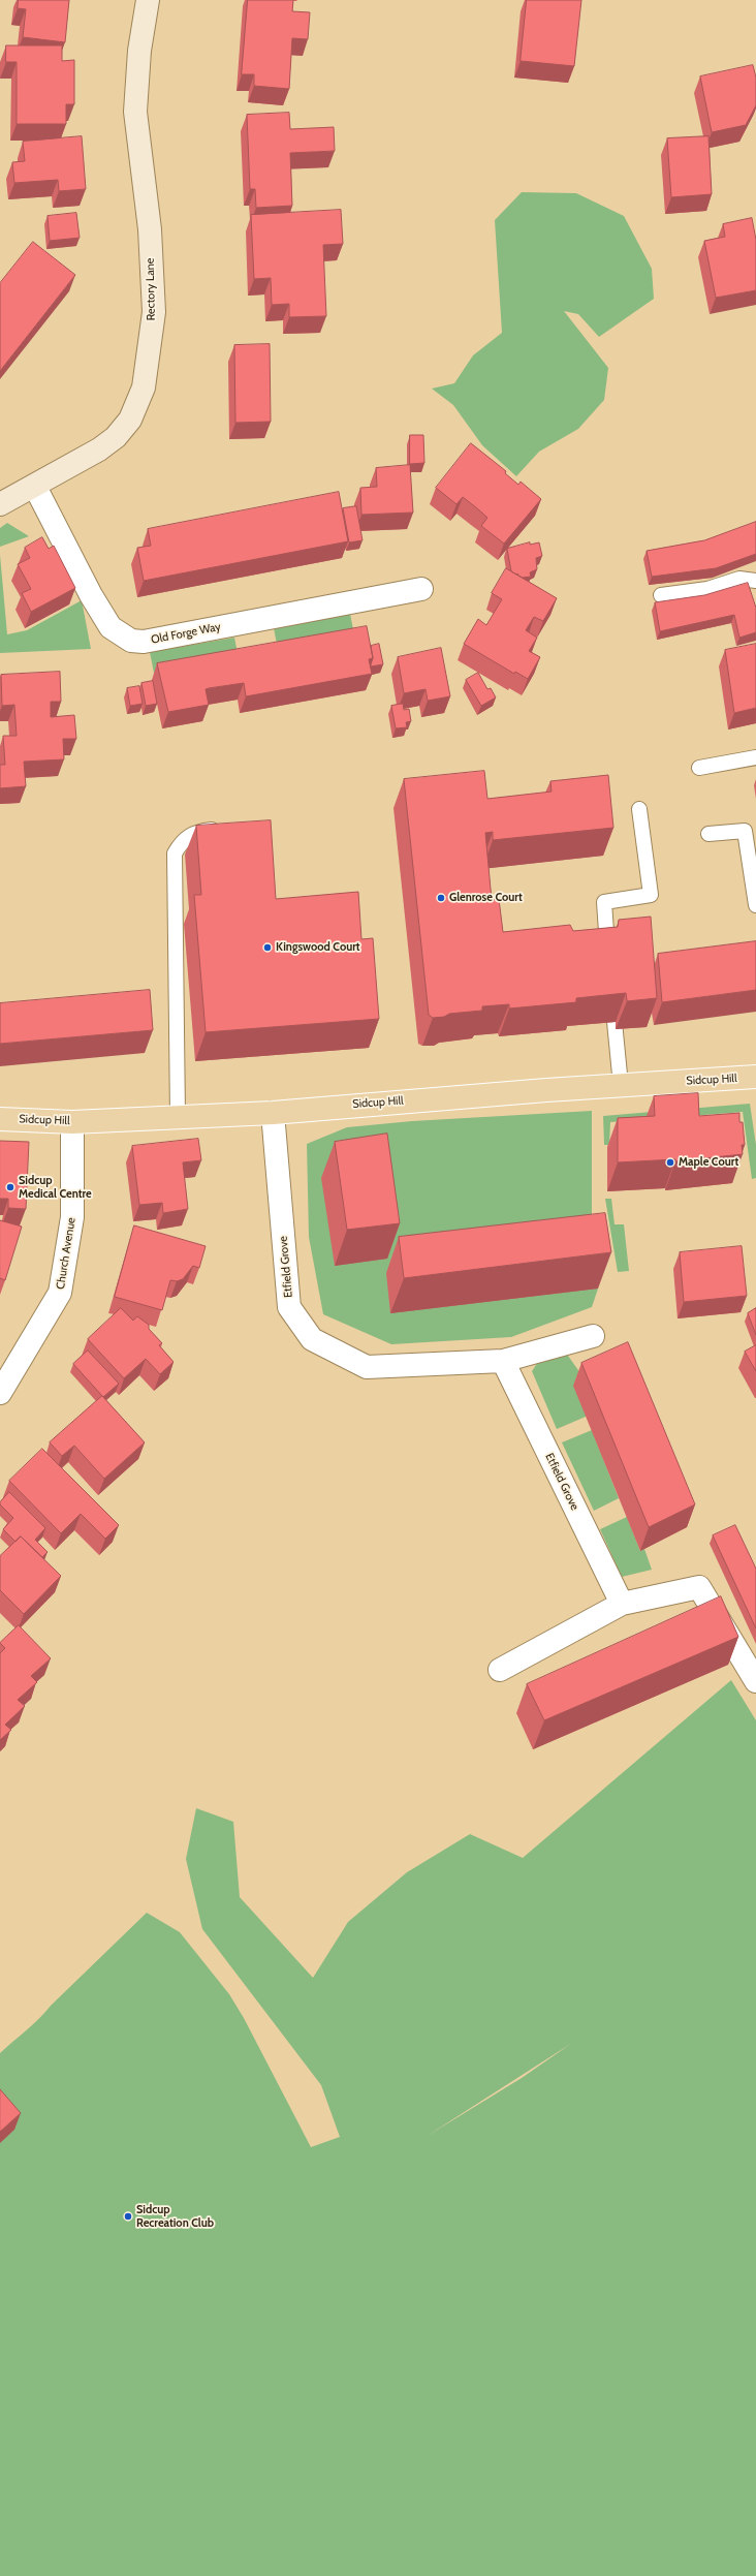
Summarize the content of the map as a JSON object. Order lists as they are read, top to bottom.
{
  "streets": {
    "main road": ["Sidcup Hill"],
    "street": [
      "Rectory Lane",
      "Old Forge Way",
      "Church Avenue",
      "Etfield Grove"
    ]
  },
  "crossings": [
    ["Rectory Lane", "Old Forge Way"],
    ["Sidcup Hill", "Church Avenue"],
    ["Sidcup Hill", "Etfield Grove"]
  ],
  "places": [
    "Glenrose Court",
    "Kingswood Court",
    "Maple Court",
    "Sidcup Medical Centre",
    "Sidcup Recreation Club"
  ]
}
